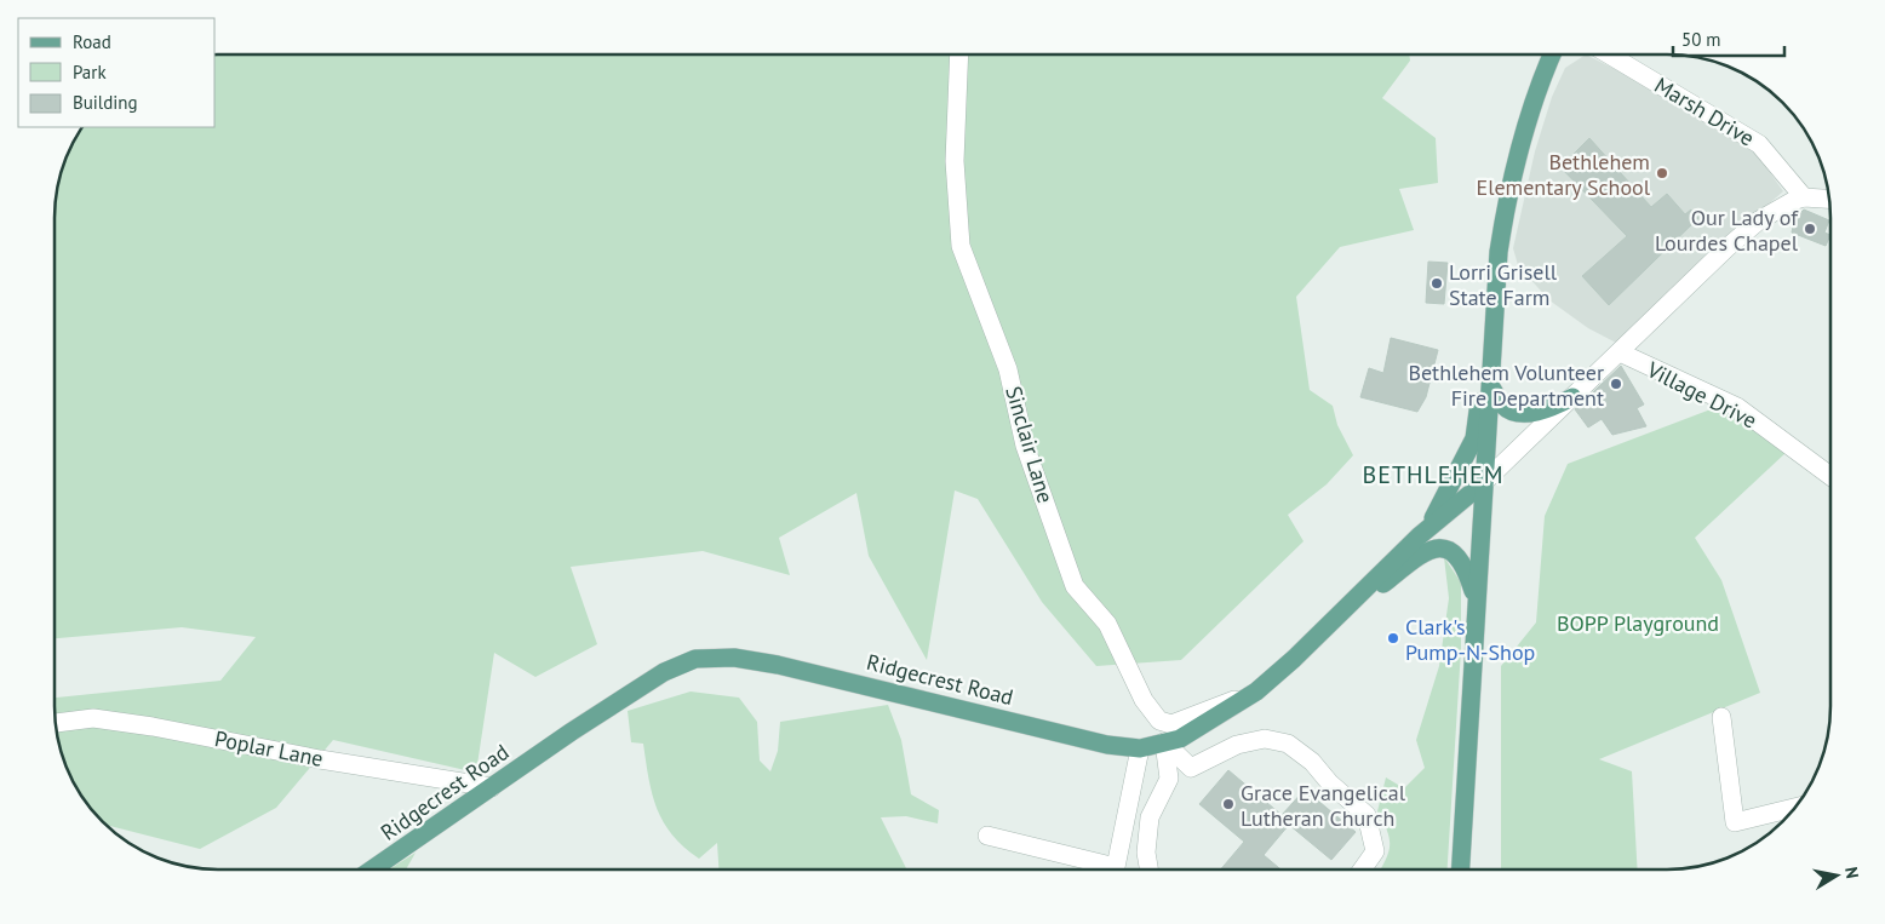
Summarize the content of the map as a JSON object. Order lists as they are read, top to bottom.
{
  "streets": {
    "main road": ["Ridgecrest Road"],
    "street": [
      "Marsh Drive",
      "Village Drive",
      "Sinclair Lane",
      "Poplar Lane"
    ]
  },
  "crossings": [
    ["Sinclair Lane", "Ridgecrest Road"],
    ["Ridgecrest Road", "Poplar Lane"]
  ],
  "districts": ["BETHLEHEM"],
  "parks": ["BOPP Playground"],
  "places": [
    "Bethlehem Elementary School",
    "Our Lady of Lourdes Chapel",
    "Lorri Grisell State Farm",
    "Bethlehem Volunteer Fire Department",
    "Clark's Pump-N-Shop",
    "Grace Evangelical Lutheran Church"
  ],
  "legend": ["Road", "Park", "Building"],
  "scale_bar": "50 m",
  "north": "right"
}
